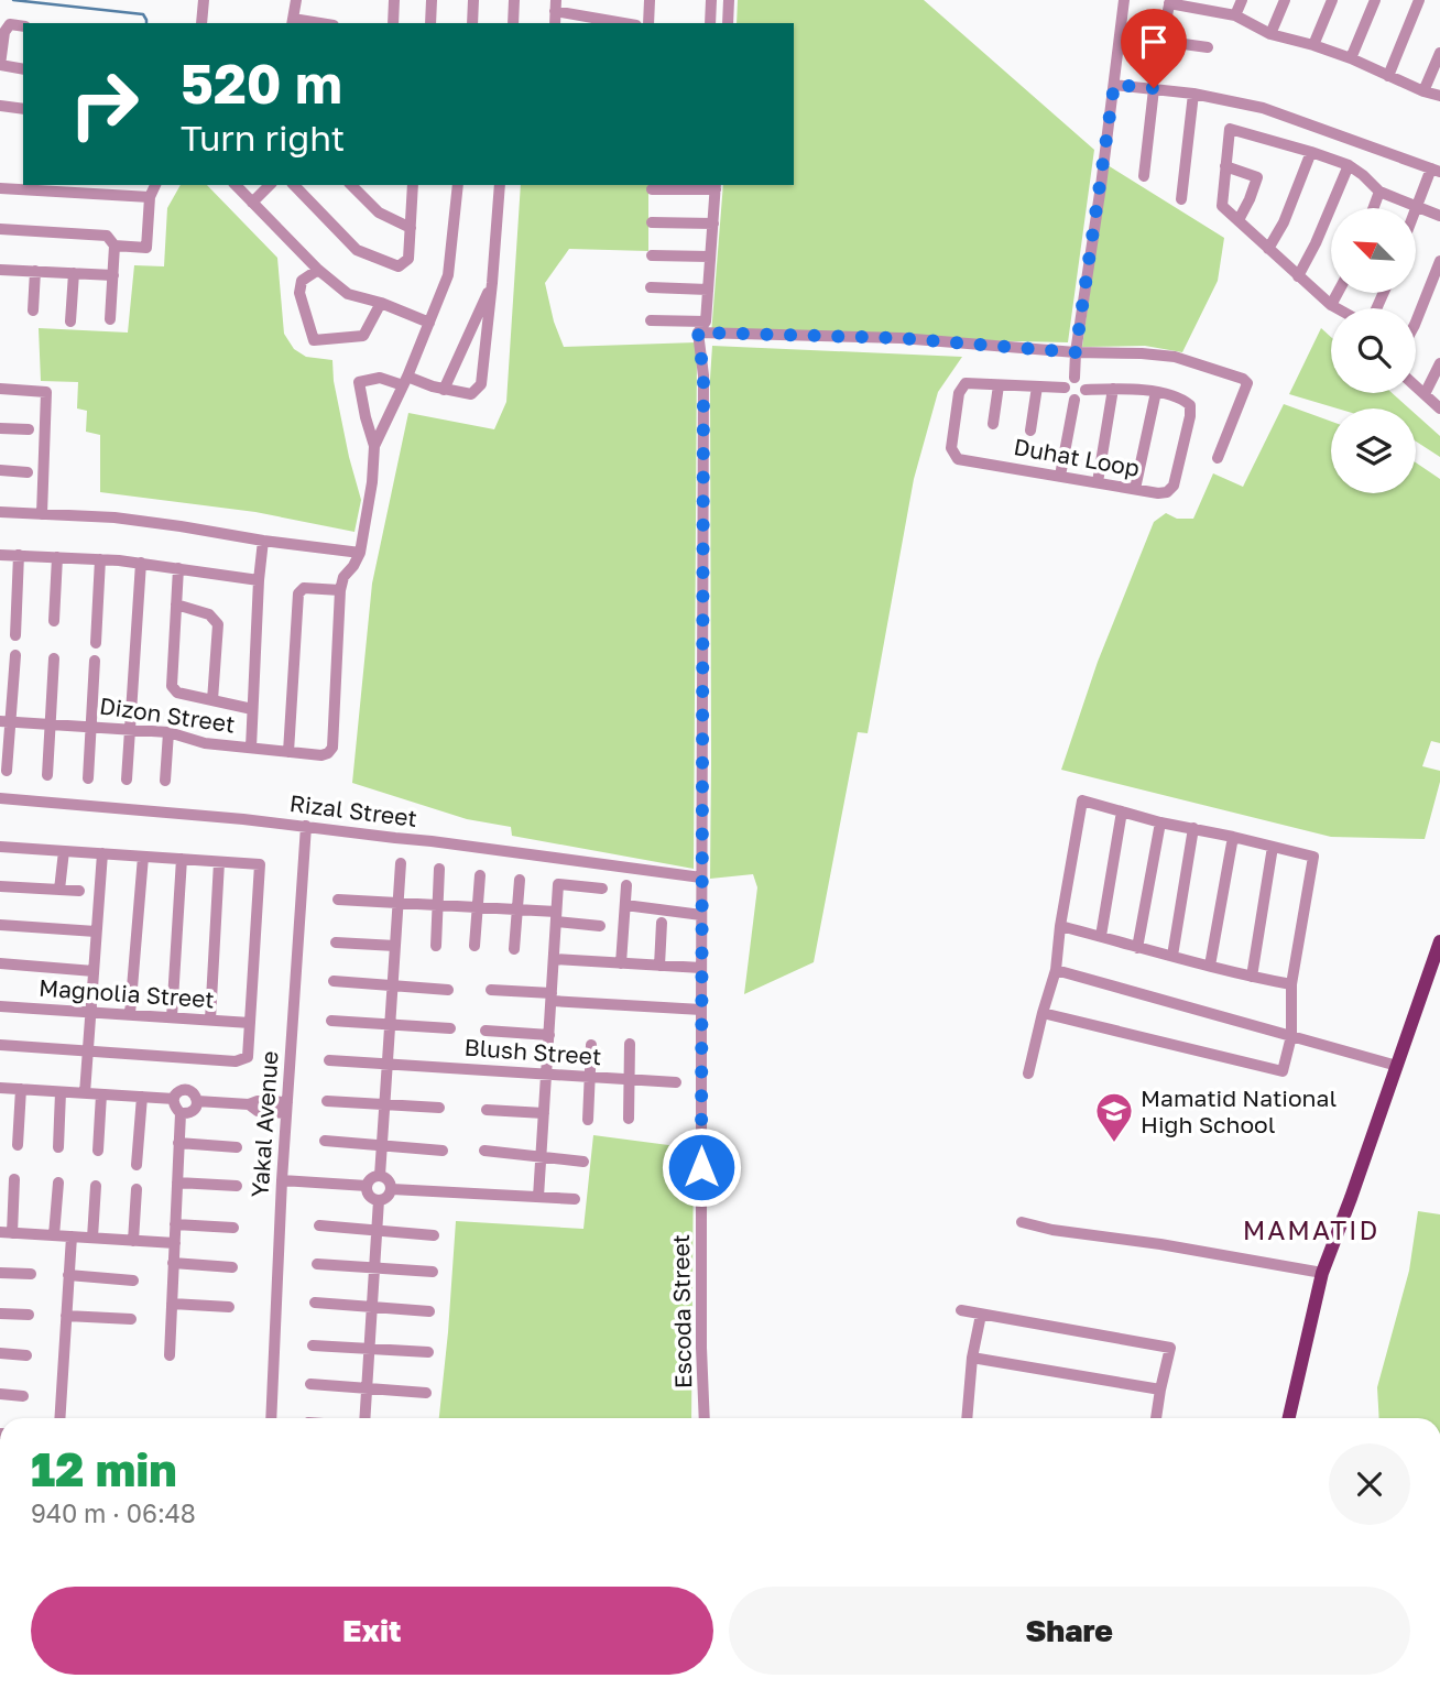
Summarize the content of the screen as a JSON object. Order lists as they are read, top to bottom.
{
  "streets": {
    "street": [
      "Duhat Loop",
      "Dizon Street",
      "Rizal Street",
      "Magnolia Street",
      "Blush Street",
      "Yakal Avenue",
      "Escoda Street"
    ]
  },
  "crossings": [
    ["Rizal Street", "Yakal Avenue"],
    ["Rizal Street", "Escoda Street"]
  ],
  "districts": ["MAMATID"],
  "places": {
    "school or university": ["Mamatid National High School"]
  },
  "north": "top left",
  "page": {
    "turn": ["520 m", "Turn right"],
    "heading": ["12 min", "940 m · 06:48"],
    "buttons": ["Exit", "Share"]
  }
}
